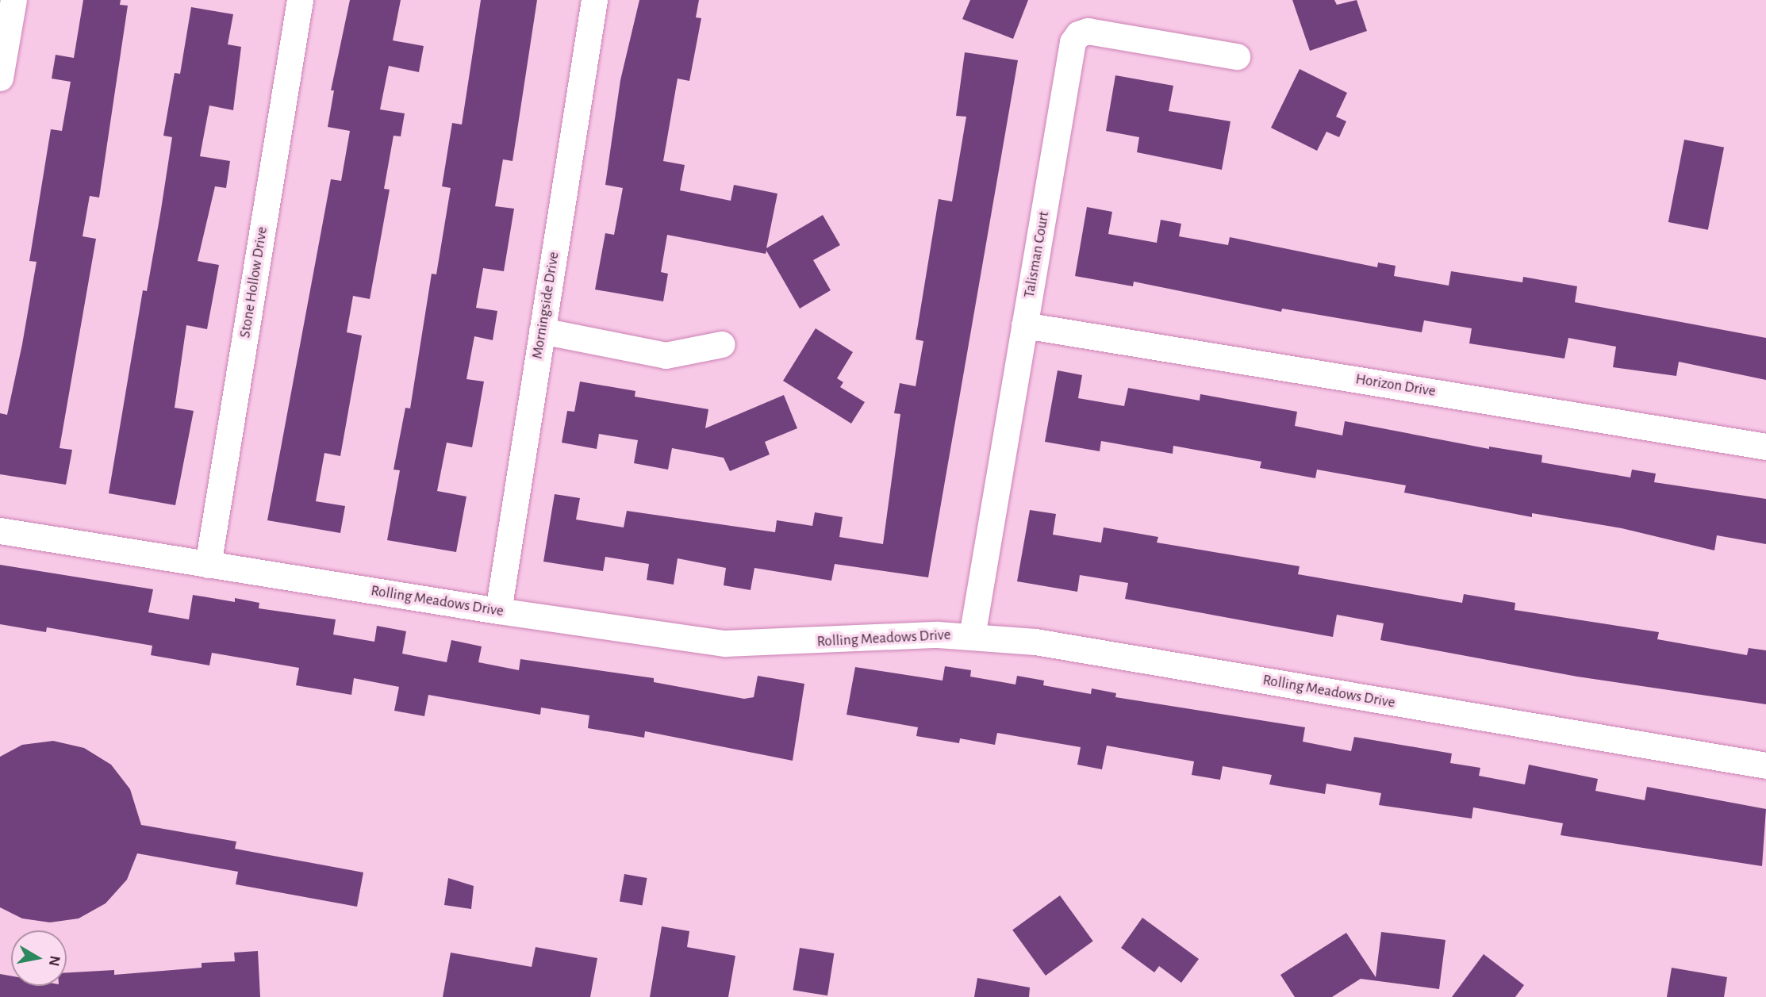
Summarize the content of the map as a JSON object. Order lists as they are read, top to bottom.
{
  "streets": {
    "street": [
      "Talisman Court",
      "Stone Hollow Drive",
      "Morningside Drive",
      "Horizon Drive",
      "Rolling Meadows Drive"
    ]
  },
  "crossings": [
    ["Talisman Court", "Horizon Drive"],
    ["Talisman Court", "Rolling Meadows Drive"],
    ["Stone Hollow Drive", "Rolling Meadows Drive"],
    ["Morningside Drive", "Rolling Meadows Drive"]
  ],
  "north": "right"
}
